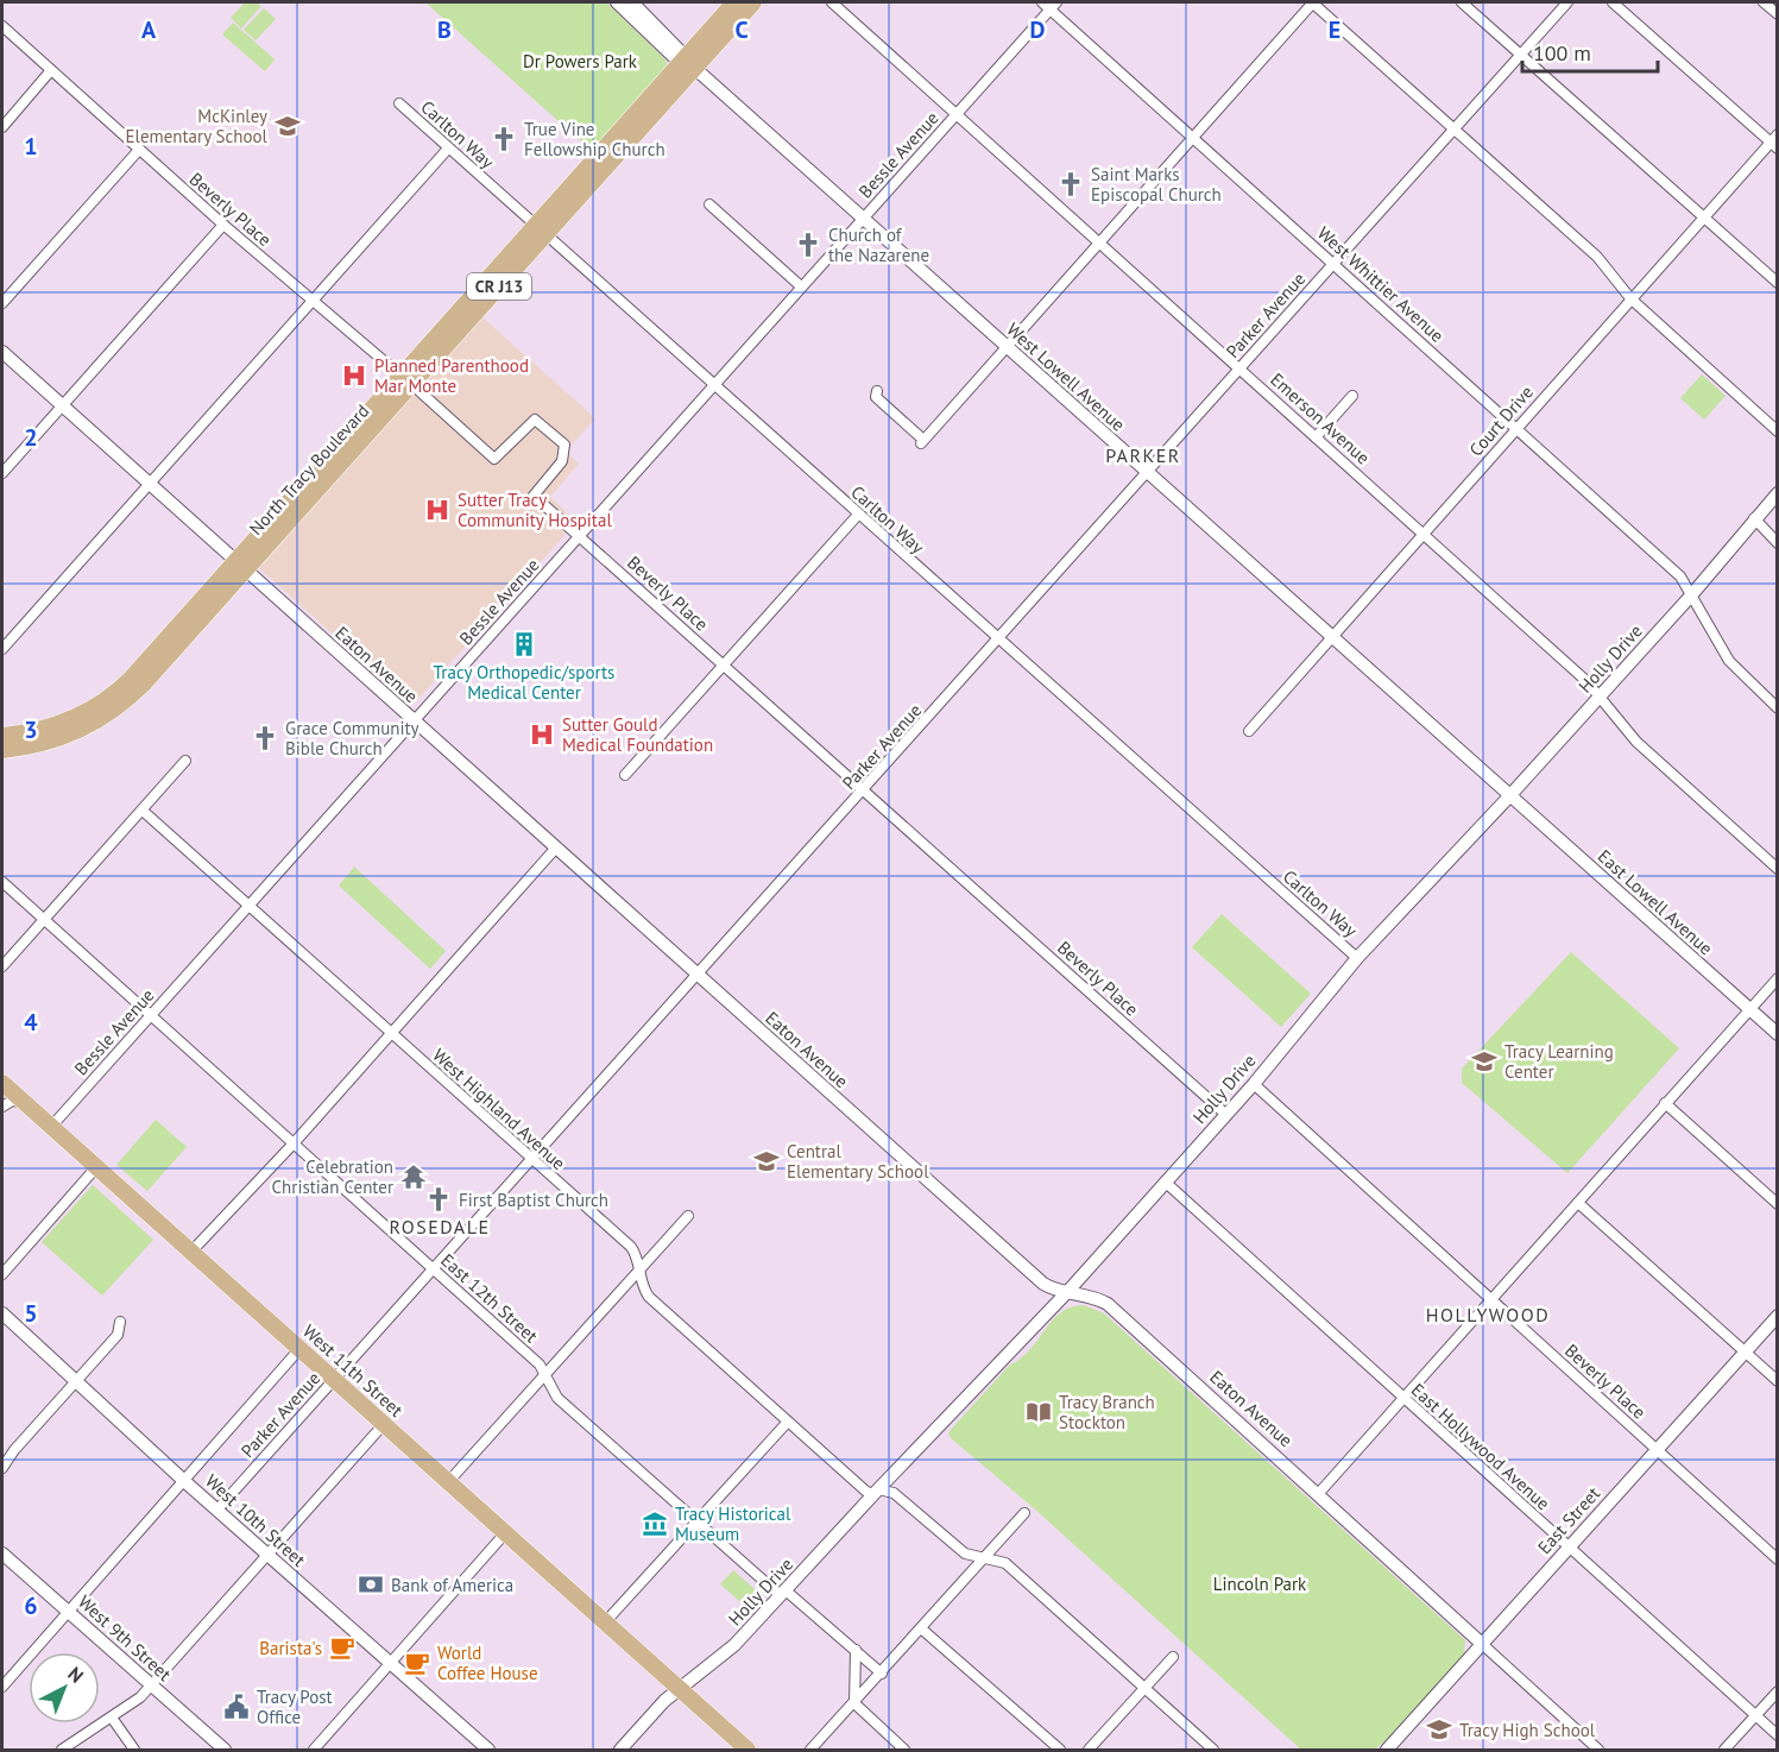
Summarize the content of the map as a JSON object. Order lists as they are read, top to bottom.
{
  "streets": {
    "main road": ["CR J13", "North Tracy Boulevard", "West 11th Street"],
    "street": [
      "Carlton Way",
      "Bessle Avenue",
      "Beverly Place",
      "West Whittier Avenue",
      "Parker Avenue",
      "West Lowell Avenue",
      "Emerson Avenue",
      "Court Drive",
      "Holly Drive",
      "Eaton Avenue",
      "East Lowell Avenue",
      "West Highland Avenue",
      "East 12th Street",
      "East Hollywood Avenue",
      "West 10th Street",
      "East Street",
      "West 9th Street"
    ]
  },
  "crossings": [
    ["Carlton Way", "Bessle Avenue"],
    ["Carlton Way", "Parker Avenue"],
    ["Carlton Way", "North Tracy Boulevard"],
    ["Carlton Way", "Holly Drive"],
    ["Bessle Avenue", "Beverly Place"],
    ["Bessle Avenue", "West Whittier Avenue"],
    ["Bessle Avenue", "West Lowell Avenue"],
    ["Bessle Avenue", "Emerson Avenue"],
    ["Bessle Avenue", "Eaton Avenue"],
    ["Bessle Avenue", "West Highland Avenue"],
    ["Bessle Avenue", "East 12th Street"],
    ["Bessle Avenue", "West 11th Street"],
    ["Beverly Place", "Parker Avenue"],
    ["Beverly Place", "North Tracy Boulevard"],
    ["Beverly Place", "Holly Drive"],
    ["Beverly Place", "East Street"],
    ["West Whittier Avenue", "Parker Avenue"],
    ["West Whittier Avenue", "Court Drive"],
    ["West Whittier Avenue", "Holly Drive"],
    ["Parker Avenue", "West Lowell Avenue"],
    ["Parker Avenue", "Emerson Avenue"],
    ["Parker Avenue", "Eaton Avenue"],
    ["Parker Avenue", "West Highland Avenue"],
    ["Parker Avenue", "East 12th Street"],
    ["Parker Avenue", "West 11th Street"],
    ["Parker Avenue", "West 10th Street"],
    ["West Lowell Avenue", "Court Drive"],
    ["West Lowell Avenue", "North Tracy Boulevard"],
    ["West Lowell Avenue", "Holly Drive"],
    ["West Lowell Avenue", "East Lowell Avenue"],
    ["Emerson Avenue", "Court Drive"],
    ["Emerson Avenue", "Holly Drive"],
    ["North Tracy Boulevard", "Eaton Avenue"],
    ["Holly Drive", "Eaton Avenue"],
    ["Holly Drive", "East Lowell Avenue"],
    ["Holly Drive", "West Highland Avenue"],
    ["Holly Drive", "East 12th Street"],
    ["Holly Drive", "West 11th Street"],
    ["Holly Drive", "East Hollywood Avenue"],
    ["Eaton Avenue", "East Street"],
    ["East Hollywood Avenue", "East Street"]
  ],
  "districts": ["PARKER", "ROSEDALE", "HOLLYWOOD"],
  "parks": ["Dr Powers Park", "Lincoln Park"],
  "places": {
    "school or university": [
      "McKinley Elementary School",
      "Tracy Learning Center",
      "Central Elementary School",
      "Tracy High School"
    ],
    "church": [
      "True Vine Fellowship Church",
      "Saint Marks Episcopal Church",
      "Church of the Nazarene",
      "Grace Community Bible Church",
      "First Baptist Church"
    ],
    "hospital": ["Planned Parenthood Mar Monte", "Sutter Tracy Community Hospital", "Sutter Gould Medical Foundation"],
    "building": ["Tracy Orthopedic/sports Medical Center"],
    "temple": ["Celebration Christian Center"],
    "library": ["Tracy Branch Stockton"],
    "museum": ["Tracy Historical Museum"],
    "bank": ["Bank of America"],
    "cafe": ["Barista's", "World Coffee House"],
    "public building": ["Tracy Post Office"]
  },
  "scale_bar": "100 m",
  "north": "top right",
  "grid": {
    "columns": [
      "A",
      "B",
      "C",
      "D",
      "E"
    ],
    "rows": [
      "1",
      "2",
      "3",
      "4",
      "5",
      "6"
    ]
  }
}
